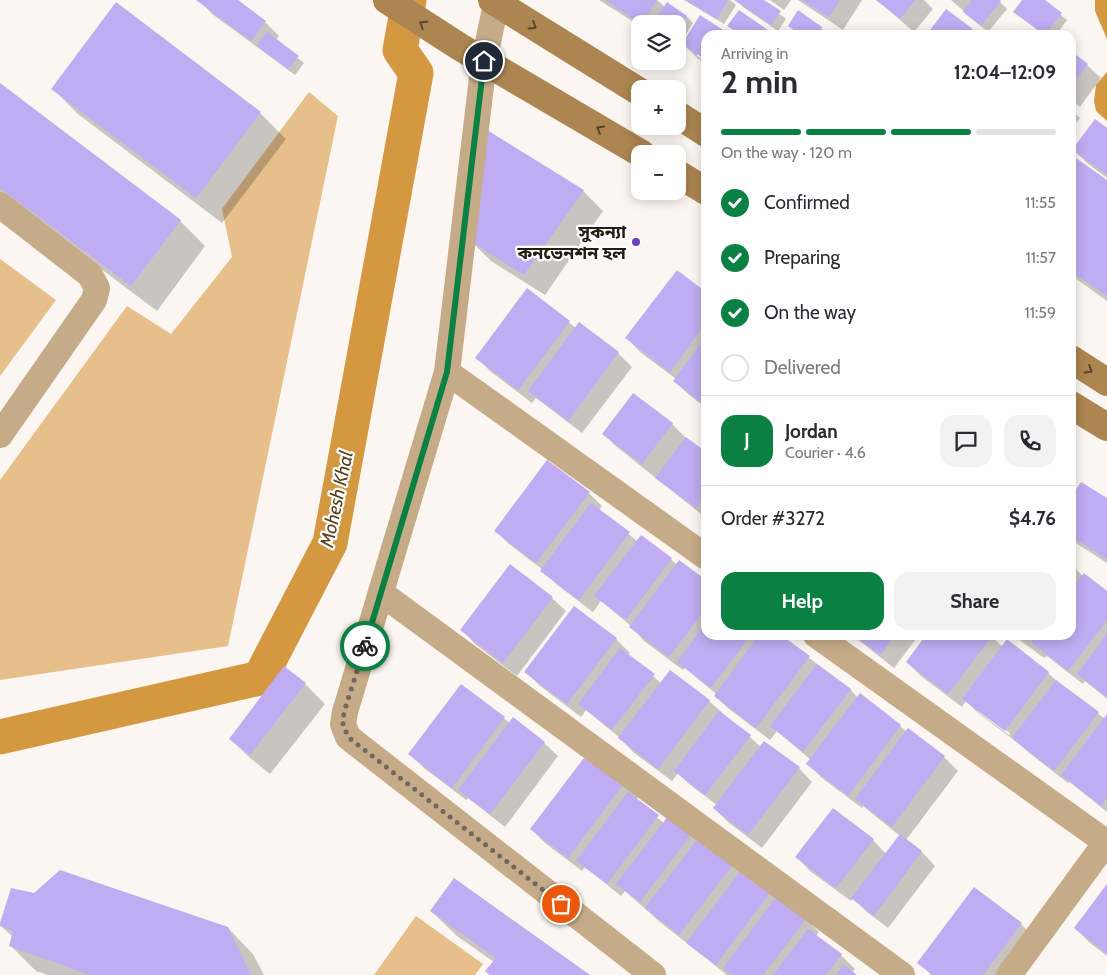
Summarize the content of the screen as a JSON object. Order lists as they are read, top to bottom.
{
  "water": ["Mohesh Khal"],
  "places": ["সুকন্যা কনভেনশন হল"],
  "page": {
    "map_buttons": ["+", "−"],
    "heading": ["2 min", "Arriving in", "12:04–12:09"],
    "panel": [
      "Jordan",
      "Courier · 4.6",
      "Order #3272",
      "$4.76"
    ],
    "bar": "On the way · 120 m",
    "list": [
      ["Confirmed", "11:55"],
      ["Preparing", "11:57"],
      ["On the way", "11:59"],
      "Delivered"
    ],
    "round": "J",
    "buttons": ["Help", "Share"]
  }
}
